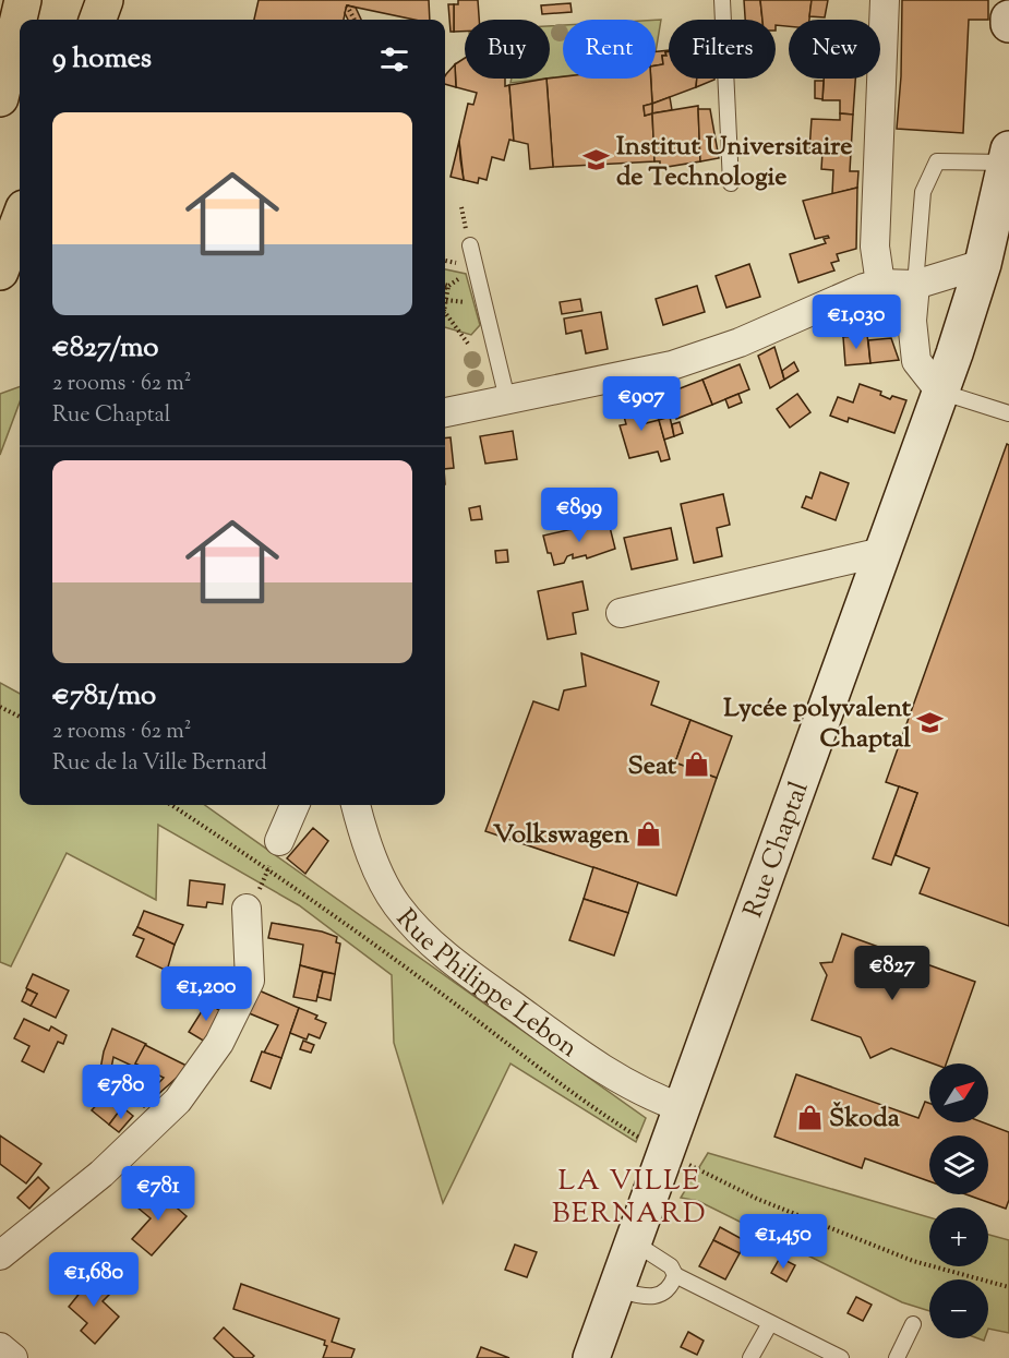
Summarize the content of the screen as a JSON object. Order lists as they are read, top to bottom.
{
  "streets": {
    "main road": ["Rue Chaptal"],
    "street": ["Rue Philippe Lebon"]
  },
  "crossings": [
    ["Rue Chaptal", "Rue Philippe Lebon"]
  ],
  "districts": ["LA VILLE BERNARD"],
  "places": {
    "school or university": ["Institut Universitaire de Technologie", "Lycée polyvalent Chaptal"],
    "shop": ["Seat", "Volkswagen", "Škoda"]
  },
  "north": "top right",
  "page": {
    "chip": [
      "Buy",
      "Rent",
      "Filters",
      "New"
    ],
    "heading": "9 homes",
    "list": [
      {
        "name": "€827/mo",
        "note": "2 rooms · 62 m² · Rue Chaptal"
      },
      {
        "name": "€781/mo",
        "note": "2 rooms · 62 m² · Rue de la Ville Bernard"
      }
    ],
    "price": [
      "€1,030",
      "€907",
      "€899",
      "€827",
      "€1,200",
      "€780",
      "€781",
      "€1,450",
      "€1,680"
    ],
    "map_buttons": ["+", "−"]
  }
}
